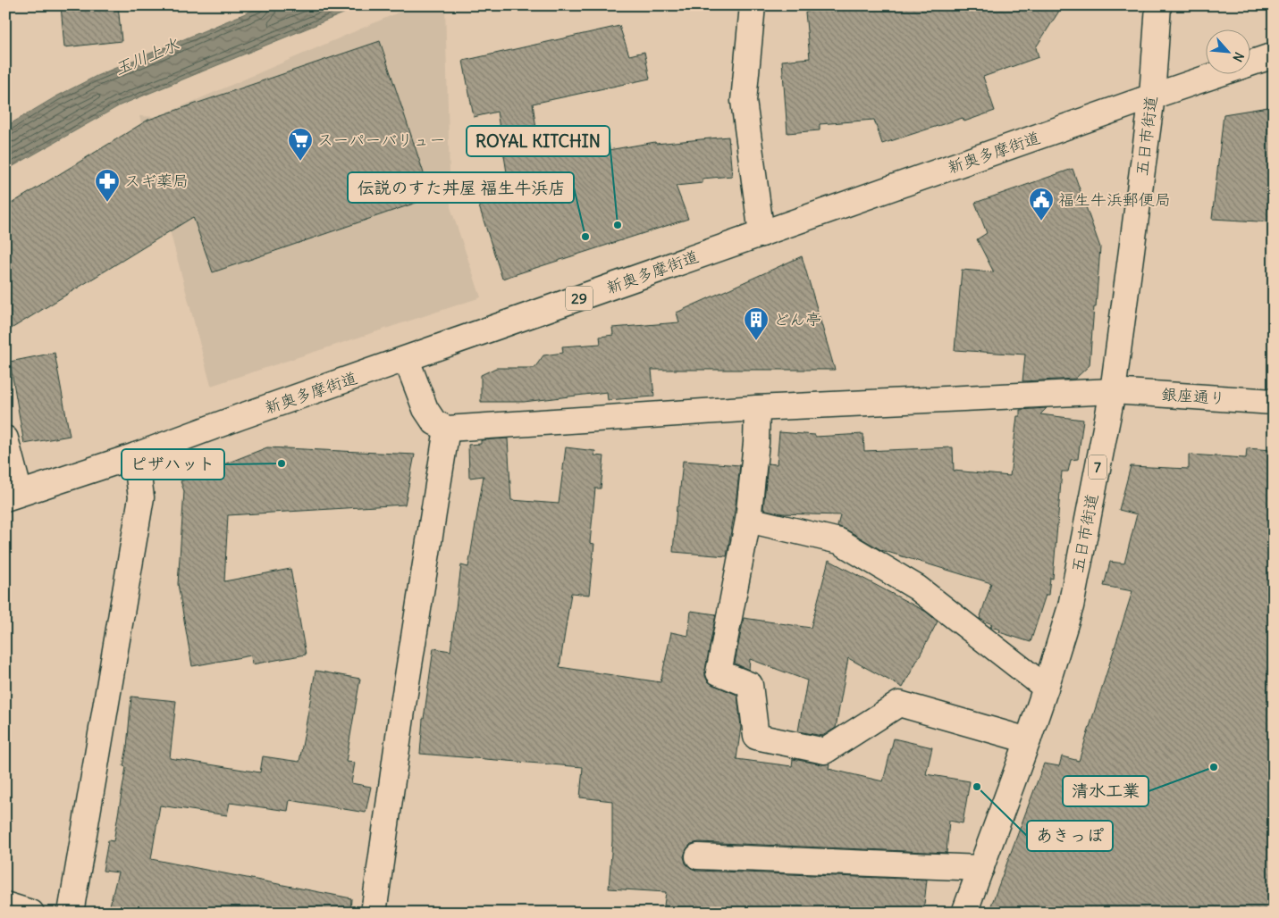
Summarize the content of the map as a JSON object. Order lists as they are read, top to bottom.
{
  "streets": {
    "street": [
      "五日市街道",
      "新奥多摩街道",
      "29",
      "銀座通り",
      "7"
    ]
  },
  "crossings": [
    ["五日市街道", "新奥多摩街道"],
    ["五日市街道", "銀座通り"]
  ],
  "water": ["玉川上水"],
  "places": {
    "supermarket": ["スーパーバリュー"],
    "pharmacy": ["スギ薬局"],
    "public building": ["福生牛浜郵便局"],
    "other": [
      "ROYAL KITCHIN",
      "伝説のすた丼屋 福生牛浜店",
      "ピザハット",
      "清水工業",
      "あきっぽ"
    ],
    "building": ["どん亭"]
  },
  "north": "bottom right"
}
